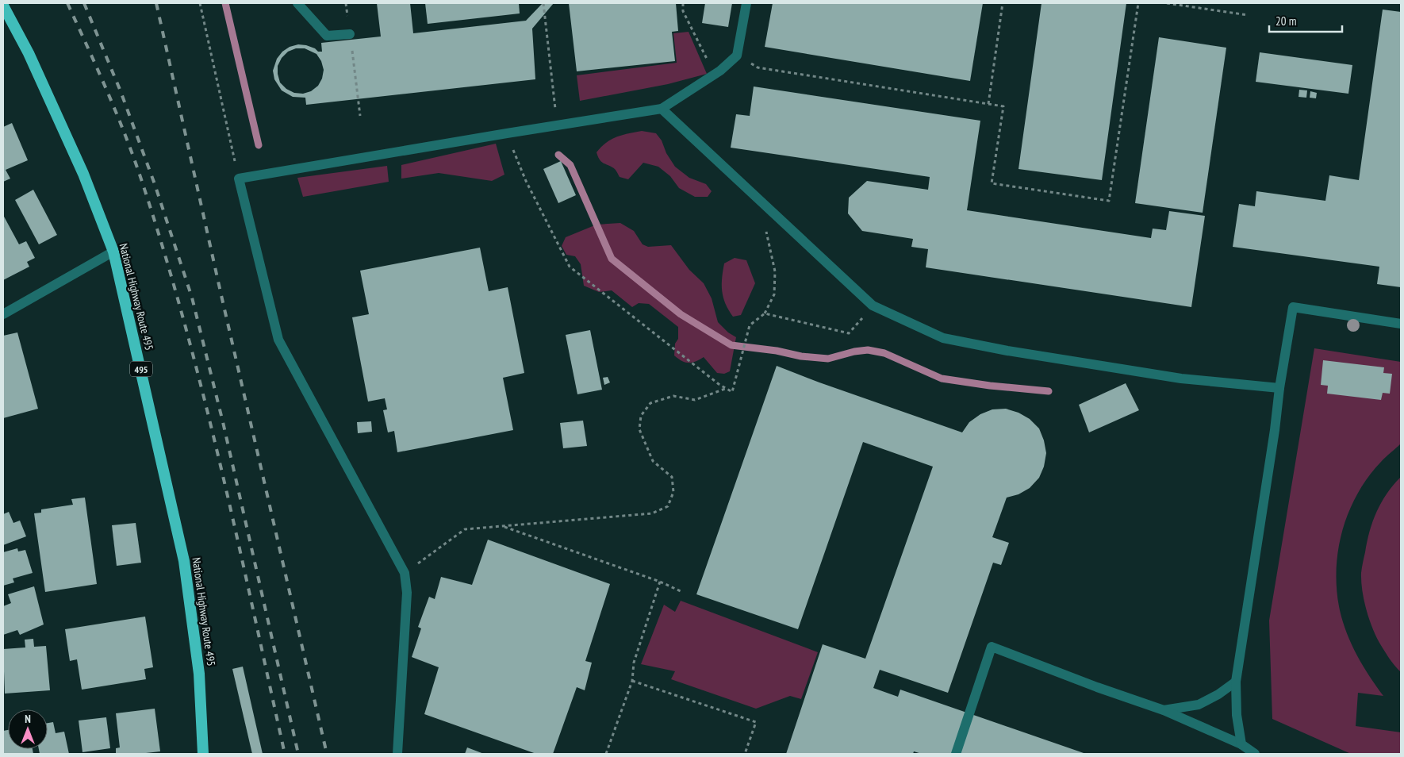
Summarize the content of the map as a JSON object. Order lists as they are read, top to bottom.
{
  "streets": {
    "highway": ["National Highway Route 495", "495"]
  },
  "scale_bar": "20 m",
  "north": "top"
}
